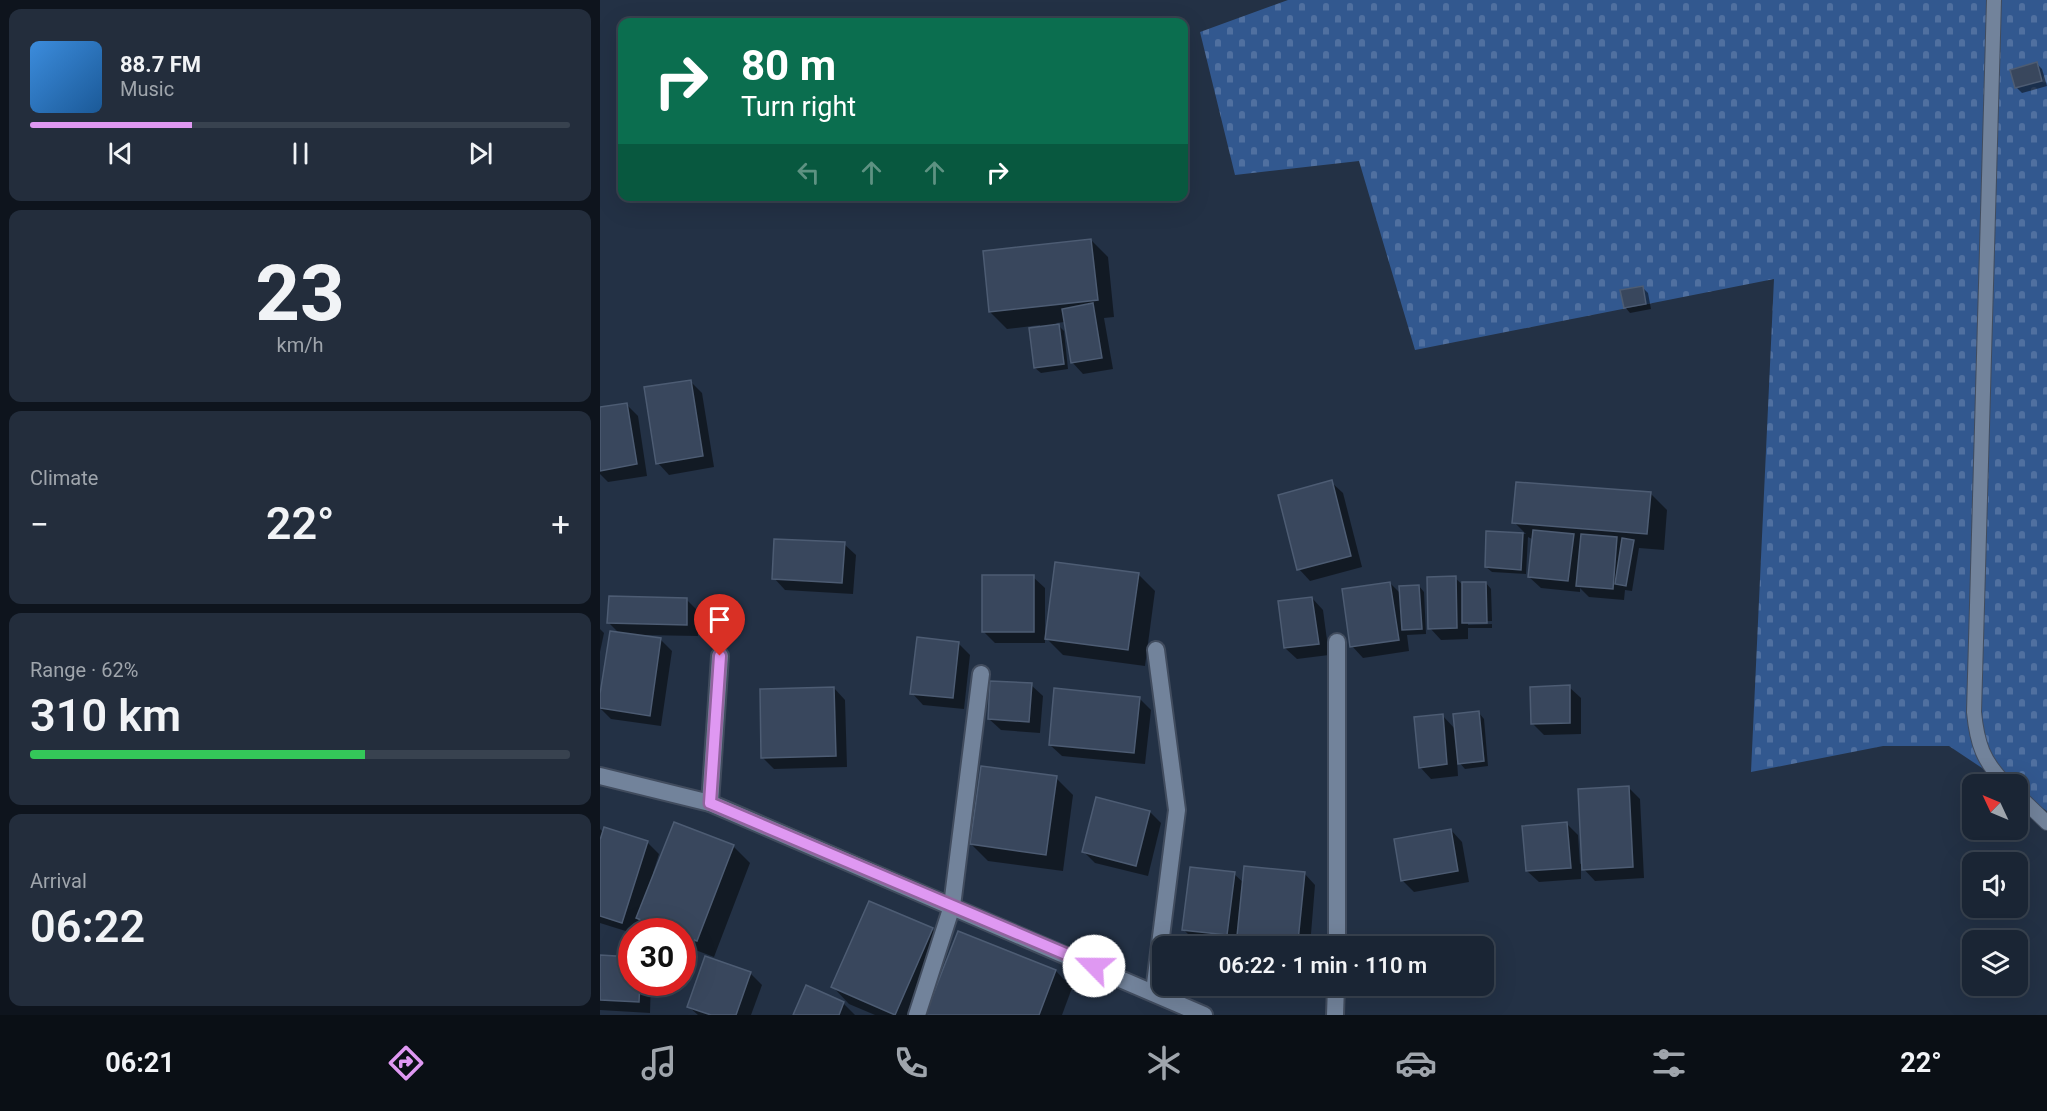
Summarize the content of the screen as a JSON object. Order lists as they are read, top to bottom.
{
  "north": "top left",
  "page": {
    "turn": ["80 m", "Turn right"],
    "song": ["88.7 FM", "Music"],
    "tile": [
      ["23", "km/h"],
      "Climate",
      ["Range · 62%", "310 km"],
      ["Arrival", "06:22"]
    ],
    "heat": ["−", "22°", "+"],
    "limit": "30",
    "trip": "06:22 · 1 min · 110 m",
    "tabs": ["06:21", "22°"]
  }
}
